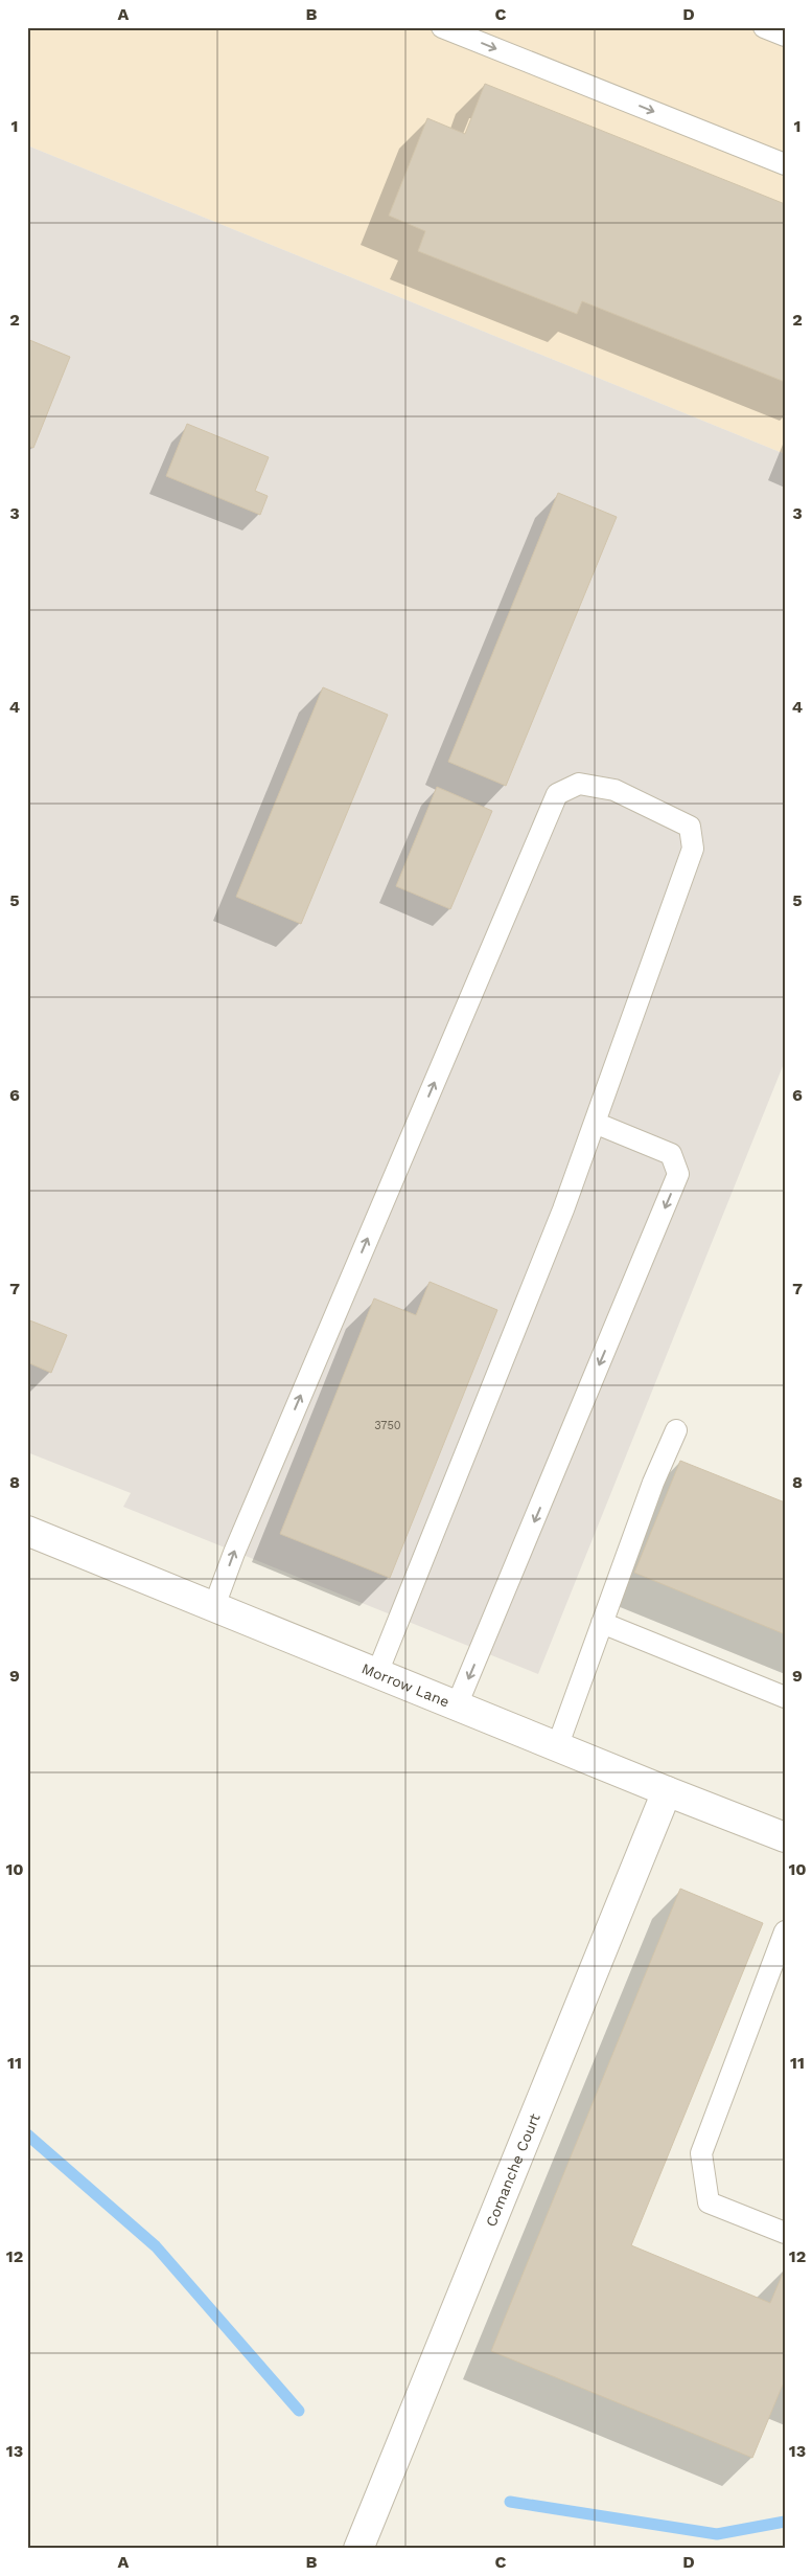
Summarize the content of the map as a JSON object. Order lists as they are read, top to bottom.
{
  "streets": {
    "street": ["Morrow Lane", "Comanche Court"]
  },
  "crossings": [
    ["Morrow Lane", "Comanche Court"]
  ],
  "house_numbers": ["3750"],
  "grid": {
    "columns": [
      "A",
      "B",
      "C",
      "D"
    ],
    "rows": [
      "1",
      "2",
      "3",
      "4",
      "5",
      "6",
      "7",
      "8",
      "9",
      "10",
      "11",
      "12",
      "13"
    ]
  }
}
